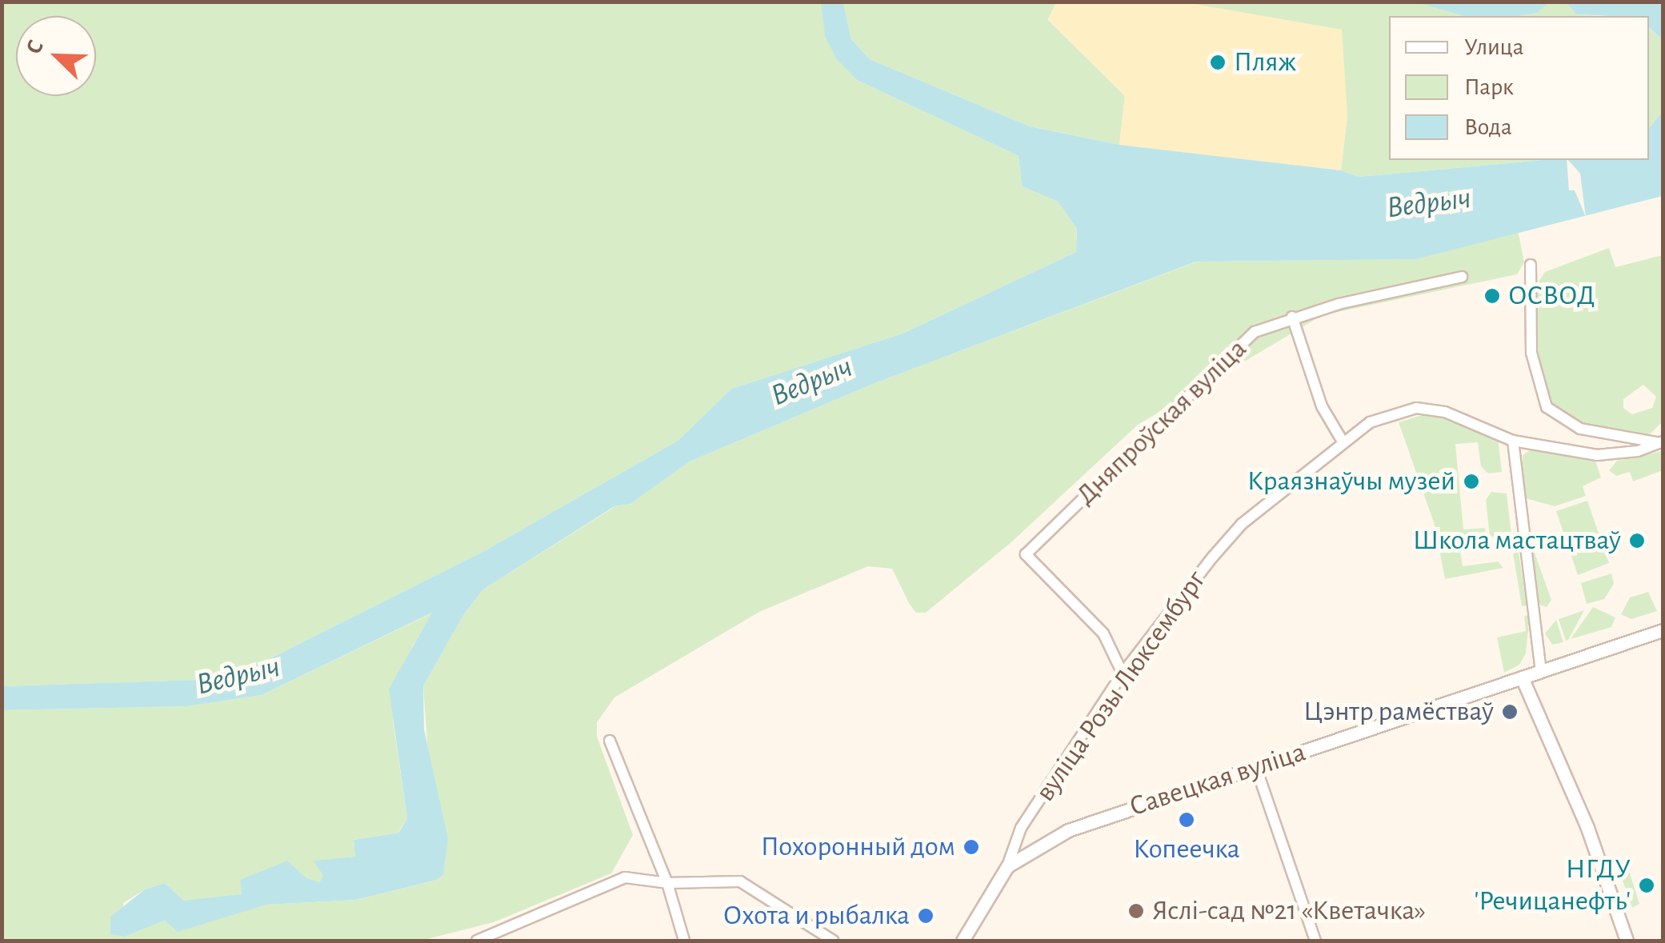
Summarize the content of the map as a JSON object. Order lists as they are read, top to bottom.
{
  "streets": {
    "street": ["Дняпроўская вуліца", "вуліца Розы Люксембург", "Савецкая вуліца"]
  },
  "crossings": [
    ["Дняпроўская вуліца", "вуліца Розы Люксембург"],
    ["вуліца Розы Люксембург", "Савецкая вуліца"]
  ],
  "water": ["Ведрыч"],
  "places": [
    "Пляж",
    "ОСВОД",
    "Краязнаўчы музей",
    "Школа мастацтваў",
    "Цэнтр рамёстваў",
    "Копеечка",
    "Похоронный дом",
    "НГДУ 'Речицанефть'",
    "Яслі-сад №21 «Кветачка»",
    "Охота и рыбалка"
  ],
  "legend": ["Улица", "Парк", "Вода"],
  "north": "top left"
}
